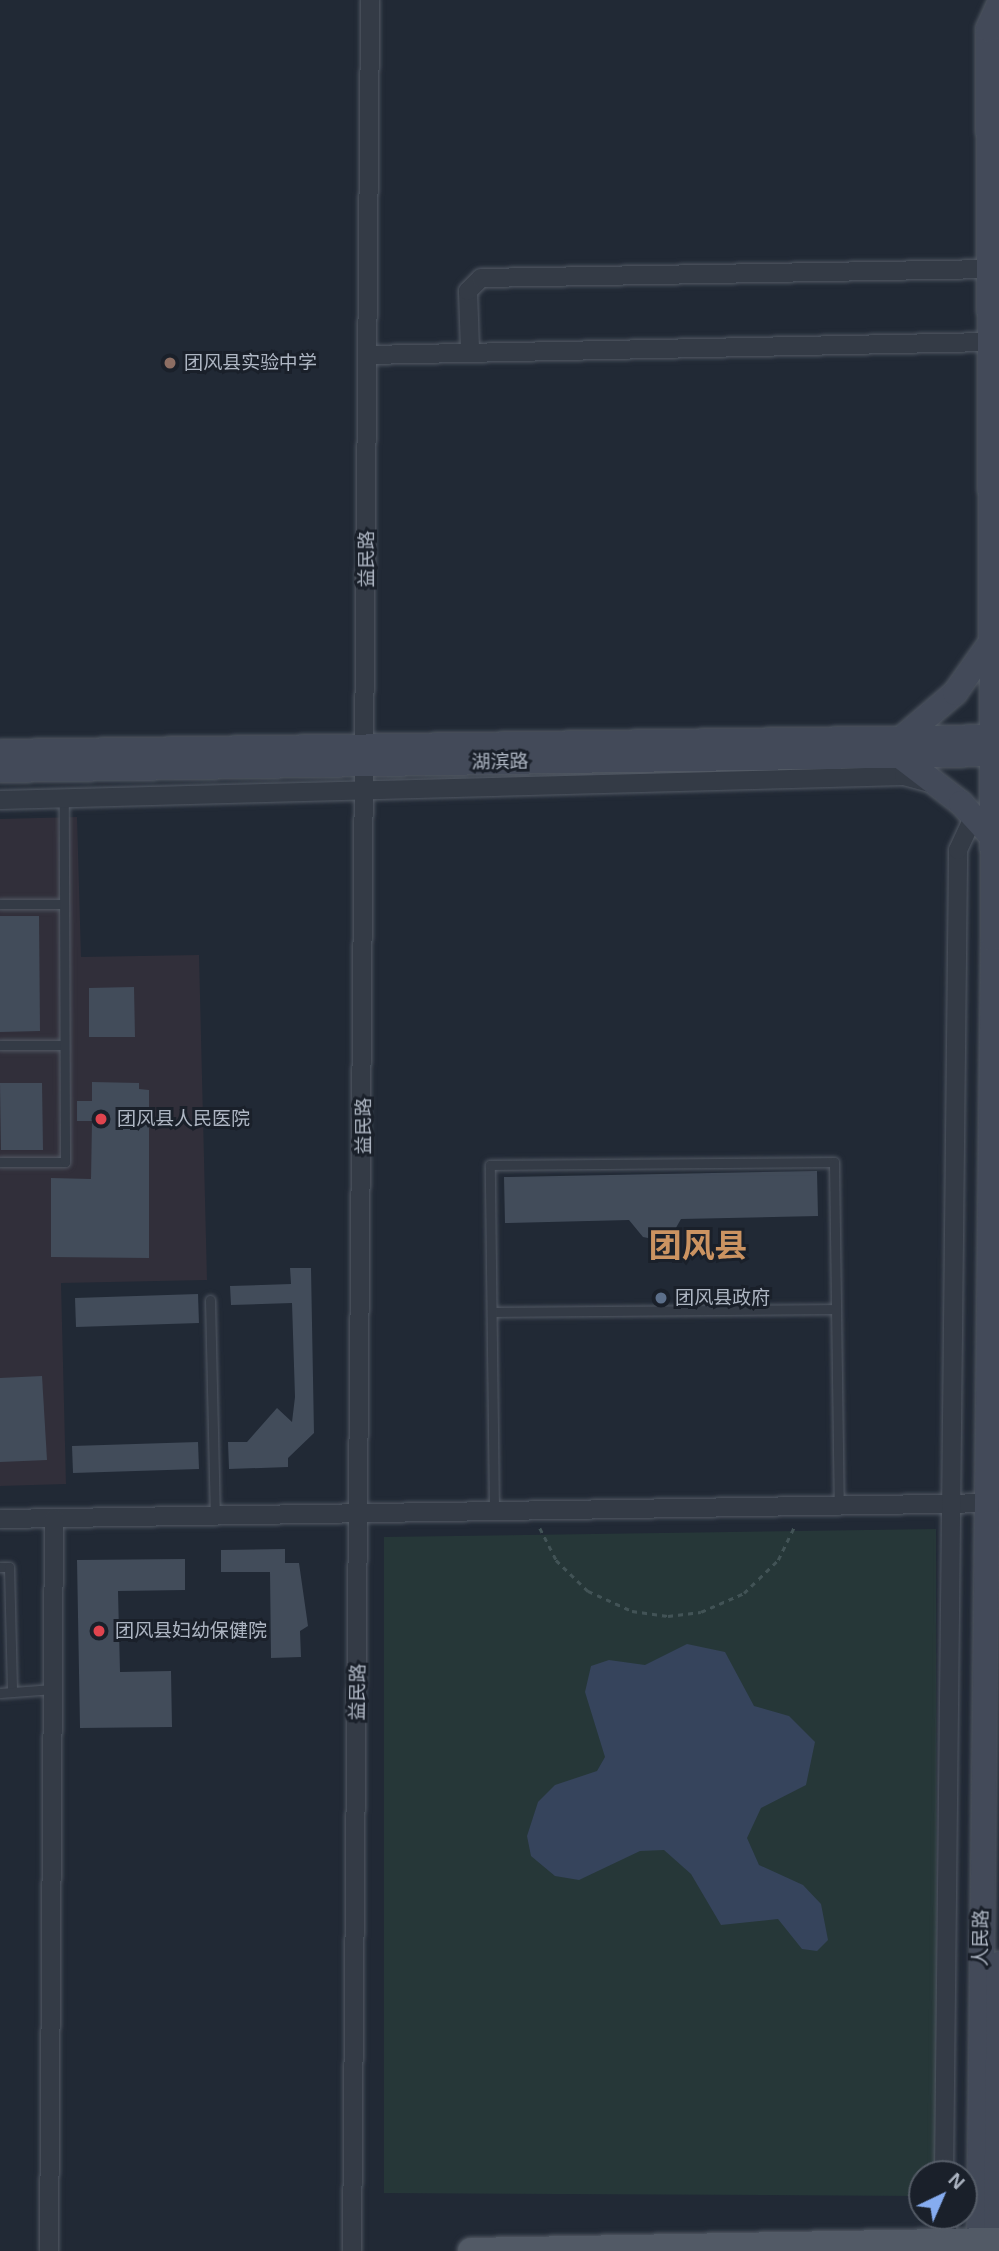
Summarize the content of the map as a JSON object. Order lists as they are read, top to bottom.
{
  "streets": {
    "street": ["益民路", "湖滨路", "人民路"]
  },
  "crossings": [
    ["益民路", "湖滨路"],
    ["湖滨路", "人民路"]
  ],
  "districts": ["团风县"],
  "places": [
    "团风县实验中学",
    "团风县人民医院",
    "团风县政府",
    "团风县妇幼保健院"
  ],
  "north": "top right"
}
